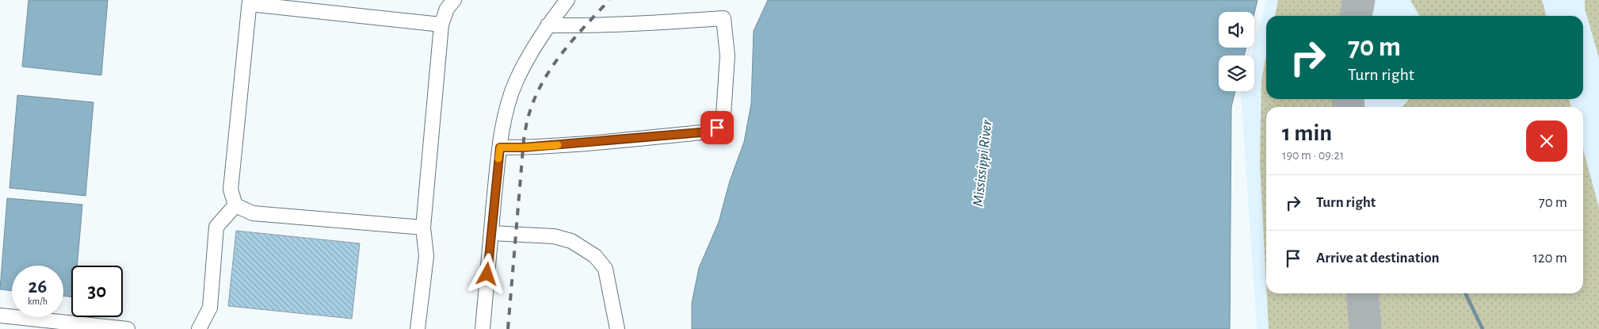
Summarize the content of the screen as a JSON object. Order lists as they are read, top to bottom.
{
  "water": ["Mississippi River"],
  "page": {
    "turn": ["70 m", "Turn right"],
    "heading": ["1 min", "190 m · 09:21"],
    "list": [
      {
        "name": "Turn right",
        "value": "70 m"
      },
      {
        "name": "Arrive at destination",
        "value": "120 m"
      }
    ],
    "speed": "26 km/h",
    "limit": "30"
  }
}
